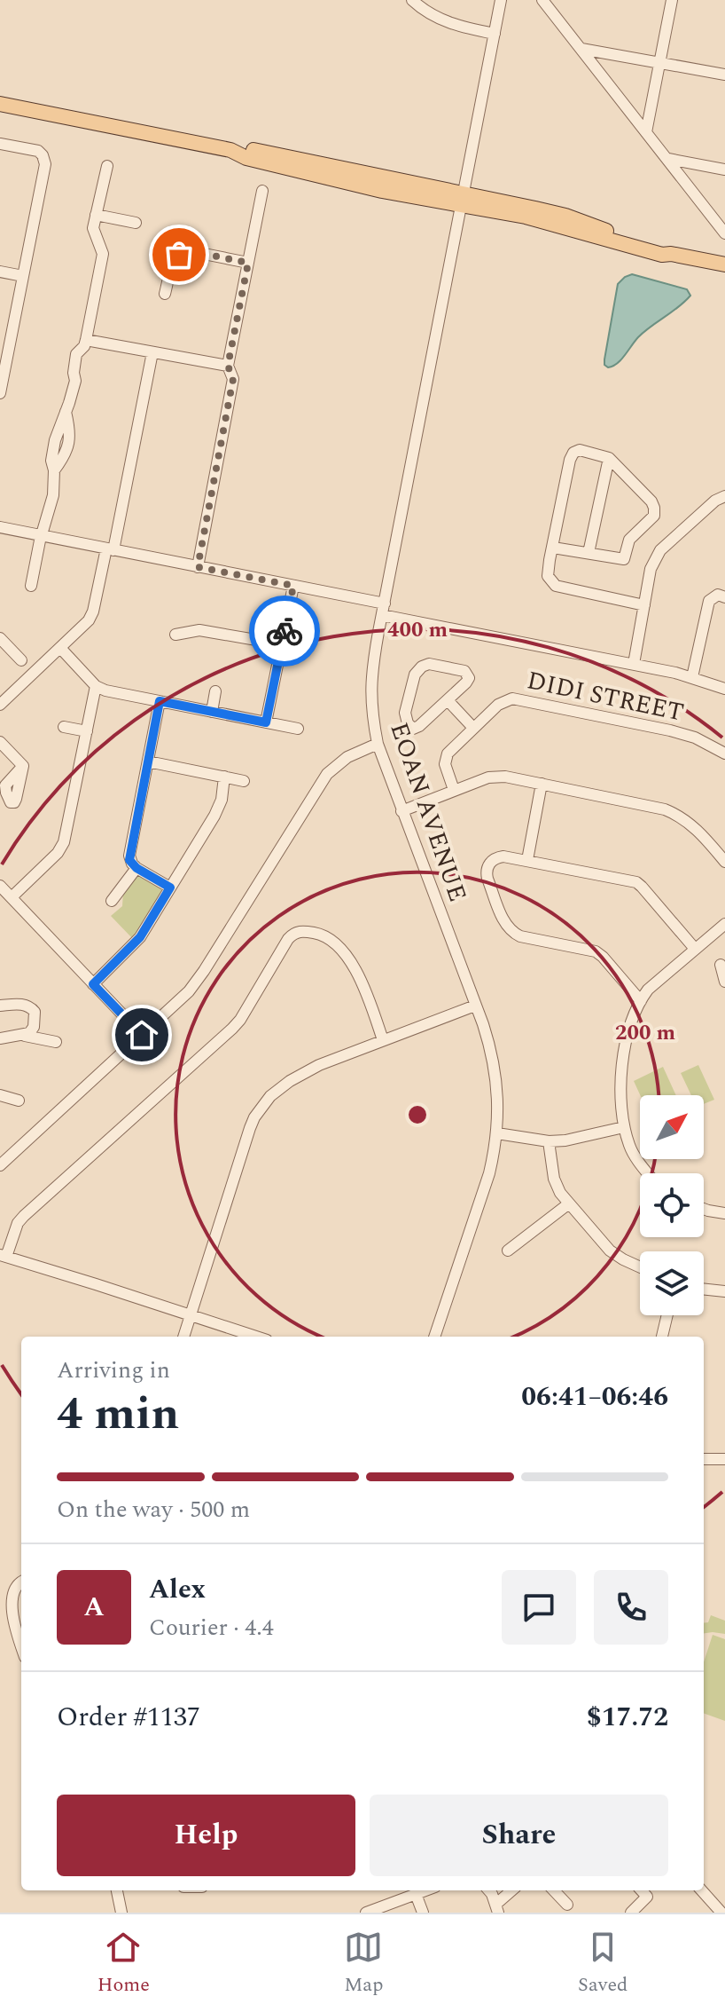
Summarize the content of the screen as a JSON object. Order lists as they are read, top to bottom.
{
  "streets": {
    "street": ["DIDI STREET", "EOAN AVENUE"]
  },
  "north": "top right",
  "page": {
    "heading": ["4 min", "Arriving in", "06:41–06:46"],
    "panel": [
      "Alex",
      "Courier · 4.4",
      "Order #1137",
      "$17.72"
    ],
    "bar": "On the way · 500 m",
    "round": "A",
    "buttons": ["Help", "Share"],
    "tabs": ["Home", "Map", "Saved"]
  },
  "rings": ["400 m", "200 m"]
}
